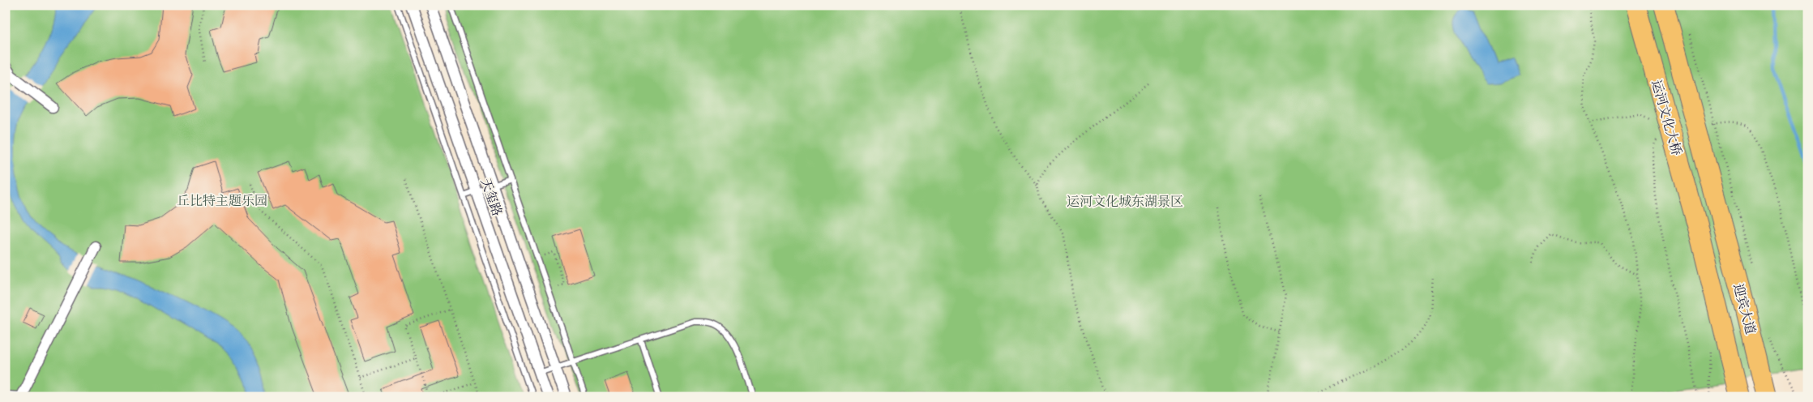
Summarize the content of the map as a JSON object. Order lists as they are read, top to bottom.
{
  "streets": {
    "highway": ["运河文化大桥", "迎宾大道"],
    "street": ["天玺路"]
  },
  "crossings": [
    ["运河文化大桥", "迎宾大道"]
  ],
  "parks": ["丘比特主题乐园", "运河文化城东湖景区"]
}
